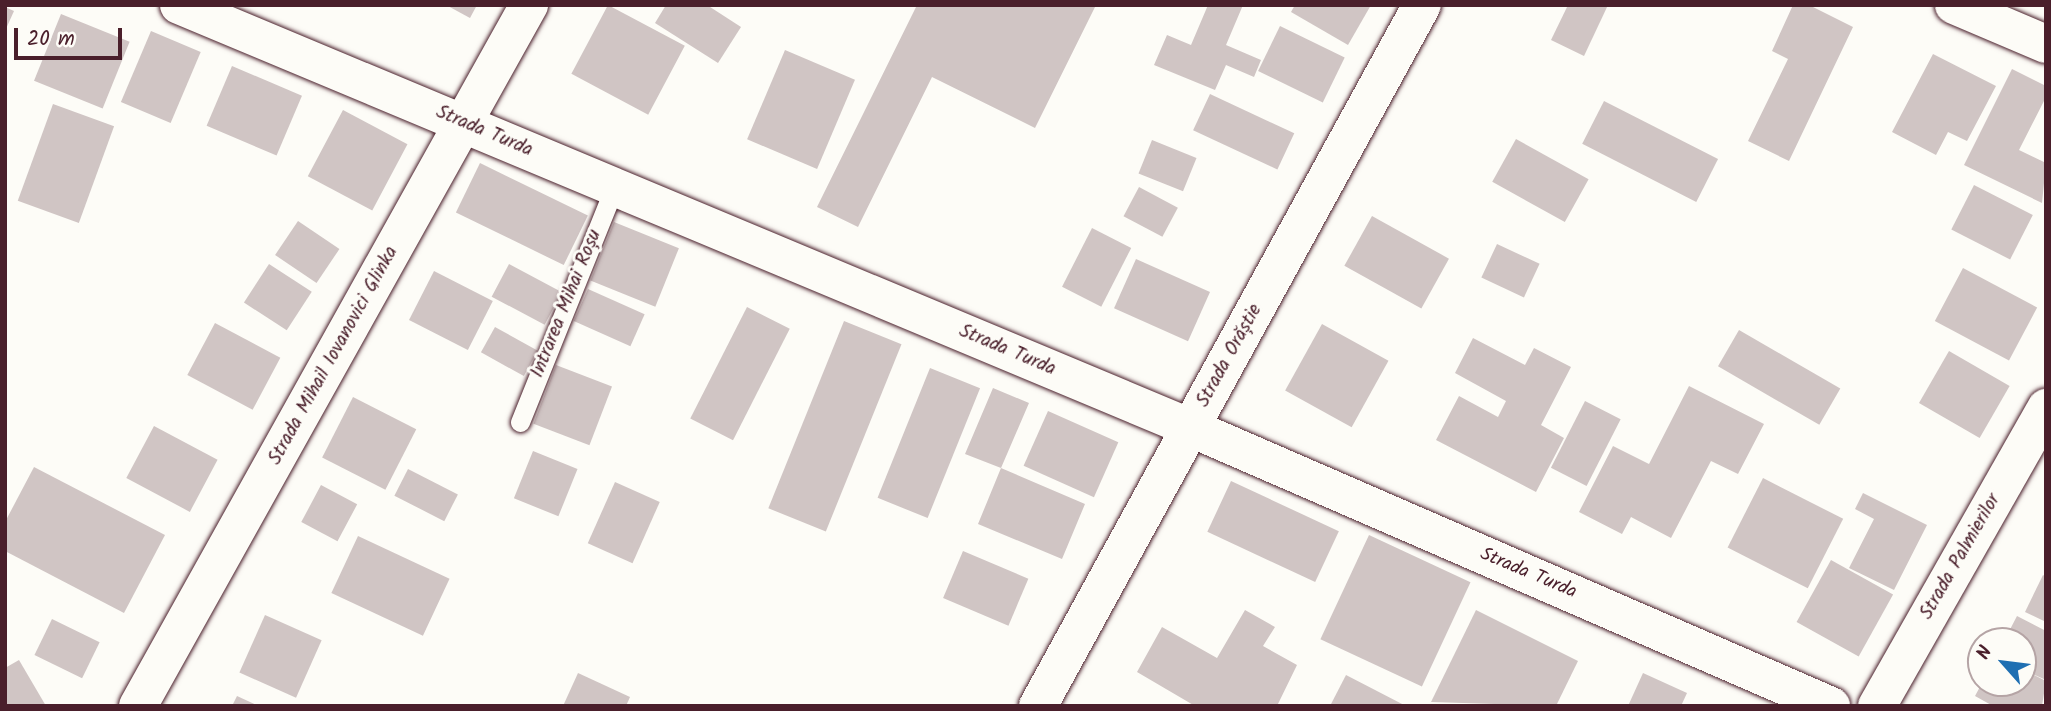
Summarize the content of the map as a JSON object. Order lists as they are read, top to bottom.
{
  "streets": {
    "street": [
      "Strada Turda",
      "Strada Mihail Iovanovici Glinka",
      "Strada Orăștie",
      "Strada Palmierilor"
    ],
    "lane": ["Intrarea Mihai Roșu"]
  },
  "crossings": [
    ["Strada Turda", "Intrarea Mihai Roșu"],
    ["Strada Turda", "Strada Mihail Iovanovici Glinka"],
    ["Strada Turda", "Strada Orăștie"]
  ],
  "scale_bar": "20 m",
  "north": "top left"
}
